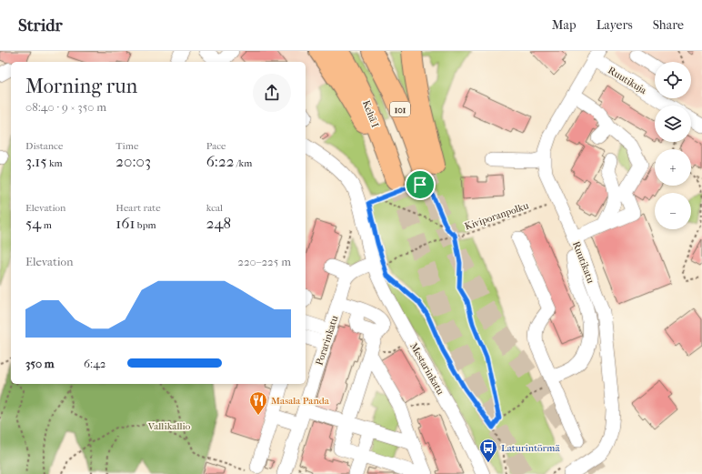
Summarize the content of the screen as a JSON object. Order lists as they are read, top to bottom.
{
  "streets": {
    "highway": ["101", "Kehä I"],
    "street": [
      "Ruutikuja",
      "Ruutikatu",
      "Porarinkatu",
      "Mestarinkatu"
    ],
    "path": ["Kiviporanpolku"]
  },
  "crossings": [
    ["Ruutikuja", "Ruutikatu"],
    ["Kehä I", "Kiviporanpolku"]
  ],
  "parks": ["Vallikallio"],
  "places": {
    "restaurant": ["Masala Panda"],
    "bus stop": ["Laturintörmä"]
  },
  "page": {
    "header": "Stridr",
    "nav": ["Map", "Layers", "Share"],
    "map_buttons": ["+", "−"],
    "heading": ["Morning run", "08:40 · 9 × 350 m"],
    "stats": [
      ["Distance", "3.15 km"],
      ["Time", "20:03"],
      ["Pace", "6:22 /km"],
      ["Elevation", "54 m"],
      ["Heart rate", "161 bpm"],
      ["kcal", "248"]
    ],
    "chart": ["Elevation", "220–225 m"],
    "list": [
      {
        "name": "350 m",
        "note": "6:42"
      }
    ]
  }
}
